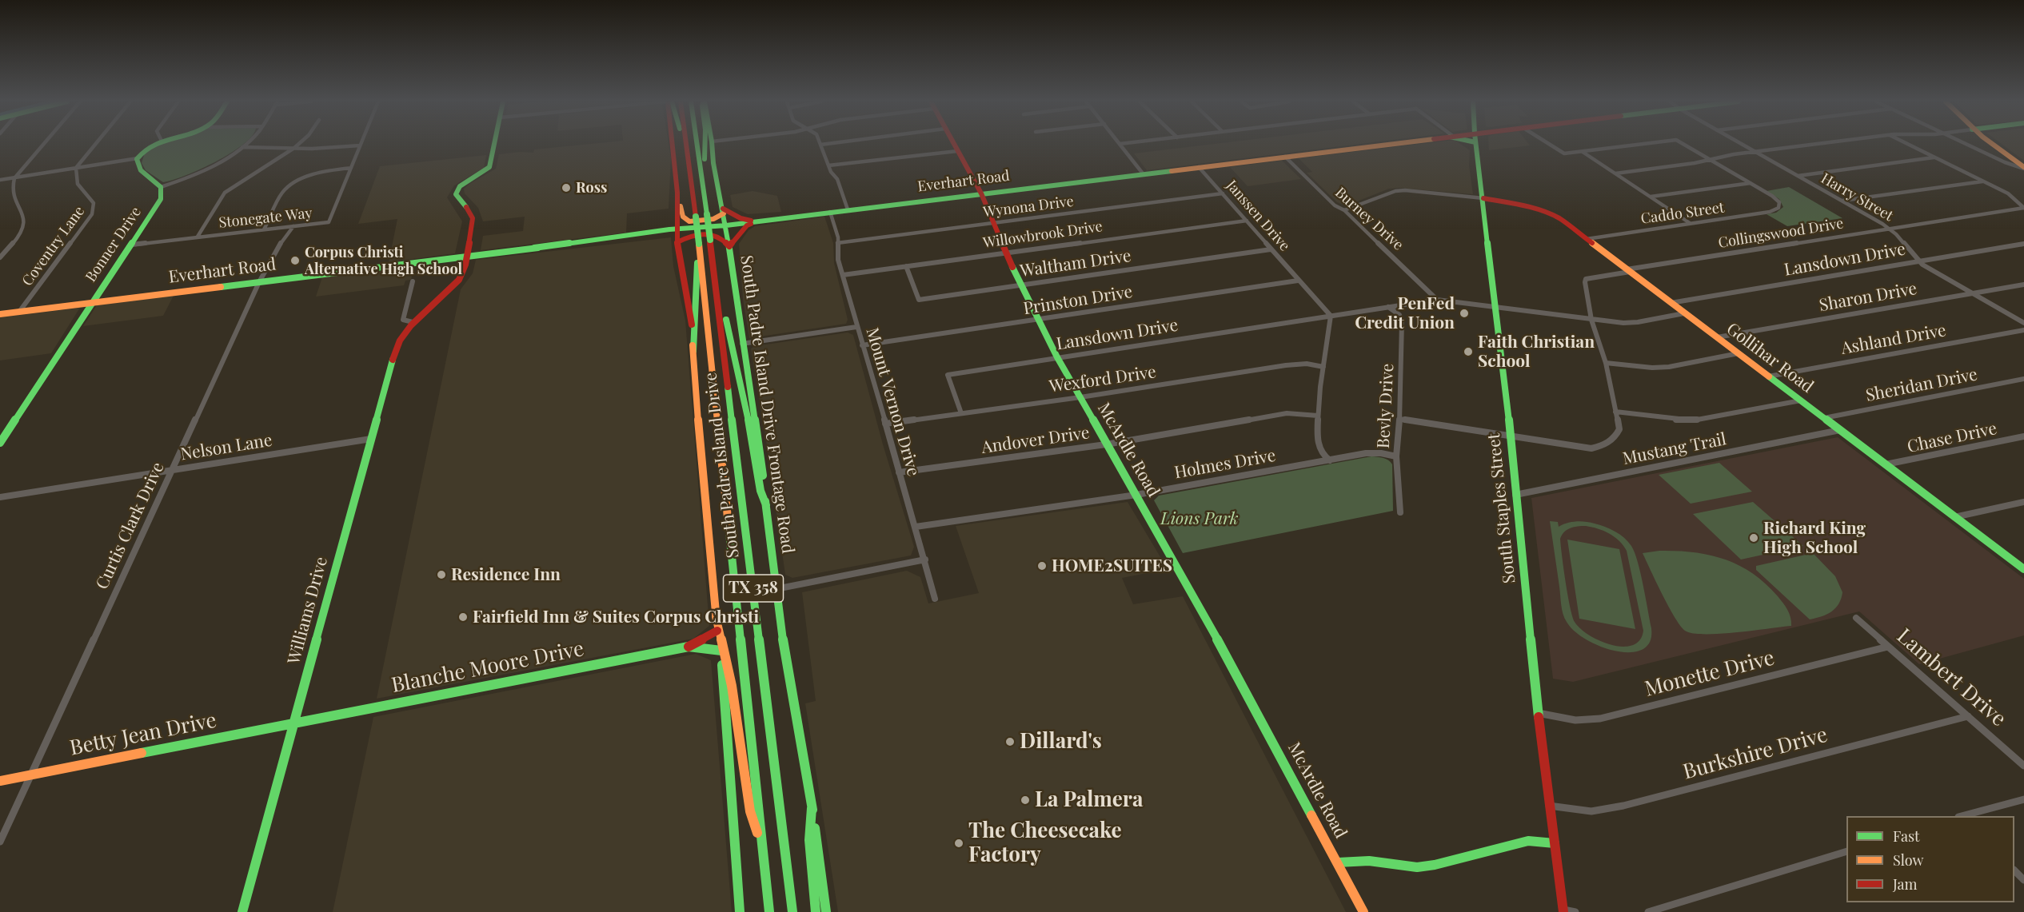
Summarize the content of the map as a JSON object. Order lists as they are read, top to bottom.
{
  "streets": {
    "main road": [
      "Everhart Road",
      "Bonner Drive",
      "Gollihar Road",
      "South Padre Island Drive Frontage Road",
      "McArdle Road",
      "South Padre Island Drive",
      "South Staples Street",
      "TX 358",
      "Williams Drive",
      "Blanche Moore Drive",
      "Betty Jean Drive"
    ],
    "street": [
      "Harry Street",
      "Wynona Drive",
      "Caddo Street",
      "Janssen Drive",
      "Stonegate Way",
      "Burney Drive",
      "Collingswood Drive",
      "Willowbrook Drive",
      "Coventry Lane",
      "Lansdown Drive",
      "Waltham Drive",
      "Sharon Drive",
      "Prinston Drive",
      "Ashland Drive",
      "Wexford Drive",
      "Sheridan Drive",
      "Mount Vernon Drive",
      "Bevly Drive",
      "Chase Drive",
      "Andover Drive",
      "Nelson Lane",
      "Mustang Trail",
      "Holmes Drive",
      "Curtis Clark Drive",
      "Monette Drive",
      "Lambert Drive",
      "Burkshire Drive"
    ]
  },
  "crossings": [
    ["Everhart Road", "Janssen Drive"],
    ["Everhart Road", "Burney Drive"],
    ["Everhart Road", "Bonner Drive"],
    ["Everhart Road", "Coventry Lane"],
    ["Everhart Road", "Mount Vernon Drive"],
    ["Everhart Road", "South Padre Island Drive Frontage Road"],
    ["Everhart Road", "McArdle Road"],
    ["Everhart Road", "Curtis Clark Drive"],
    ["Everhart Road", "Williams Drive"],
    ["Harry Street", "Collingswood Drive"],
    ["Harry Street", "Lansdown Drive"],
    ["Harry Street", "Sharon Drive"],
    ["Wynona Drive", "Janssen Drive"],
    ["Wynona Drive", "Mount Vernon Drive"],
    ["Wynona Drive", "McArdle Road"],
    ["Caddo Street", "Gollihar Road"],
    ["Janssen Drive", "Willowbrook Drive"],
    ["Janssen Drive", "Waltham Drive"],
    ["Janssen Drive", "Prinston Drive"],
    ["Stonegate Way", "Bonner Drive"],
    ["Stonegate Way", "Curtis Clark Drive"],
    ["Burney Drive", "Lansdown Drive"],
    ["Collingswood Drive", "Lansdown Drive"],
    ["Collingswood Drive", "Gollihar Road"],
    ["Collingswood Drive", "Bevly Drive"],
    ["Collingswood Drive", "South Staples Street"],
    ["Willowbrook Drive", "Waltham Drive"],
    ["Willowbrook Drive", "Mount Vernon Drive"],
    ["Willowbrook Drive", "McArdle Road"],
    ["Lansdown Drive", "Gollihar Road"],
    ["Lansdown Drive", "Wexford Drive"],
    ["Lansdown Drive", "Bevly Drive"],
    ["Lansdown Drive", "McArdle Road"],
    ["Lansdown Drive", "South Staples Street"],
    ["Waltham Drive", "McArdle Road"],
    ["Sharon Drive", "Gollihar Road"],
    ["Prinston Drive", "Mount Vernon Drive"],
    ["Prinston Drive", "McArdle Road"],
    ["Ashland Drive", "Gollihar Road"],
    ["Gollihar Road", "Sheridan Drive"],
    ["Gollihar Road", "Chase Drive"],
    ["Gollihar Road", "Mustang Trail"],
    ["Gollihar Road", "South Staples Street"],
    ["Wexford Drive", "Mount Vernon Drive"],
    ["Wexford Drive", "McArdle Road"],
    ["Mount Vernon Drive", "Andover Drive"],
    ["Mount Vernon Drive", "Holmes Drive"],
    ["Bevly Drive", "Holmes Drive"],
    ["Andover Drive", "McArdle Road"],
    ["Nelson Lane", "Curtis Clark Drive"],
    ["Nelson Lane", "Williams Drive"],
    ["Mustang Trail", "South Staples Street"],
    ["McArdle Road", "Holmes Drive"],
    ["South Staples Street", "Monette Drive"],
    ["South Staples Street", "Burkshire Drive"],
    ["Curtis Clark Drive", "Betty Jean Drive"],
    ["Williams Drive", "Blanche Moore Drive"],
    ["Williams Drive", "Betty Jean Drive"],
    ["Blanche Moore Drive", "Betty Jean Drive"],
    ["Monette Drive", "Lambert Drive"],
    ["Lambert Drive", "Burkshire Drive"]
  ],
  "parks": ["Lions Park"],
  "places": [
    "Ross",
    "Corpus Christi Alternative High School",
    "PenFed Credit Union",
    "Faith Christian School",
    "Richard King High School",
    "HOME2SUITES",
    "Residence Inn",
    "Fairfield Inn & Suites Corpus Christi",
    "Dillard's",
    "La Palmera",
    "The Cheesecake Factory"
  ],
  "legend": ["Fast", "Slow", "Jam"]
}
